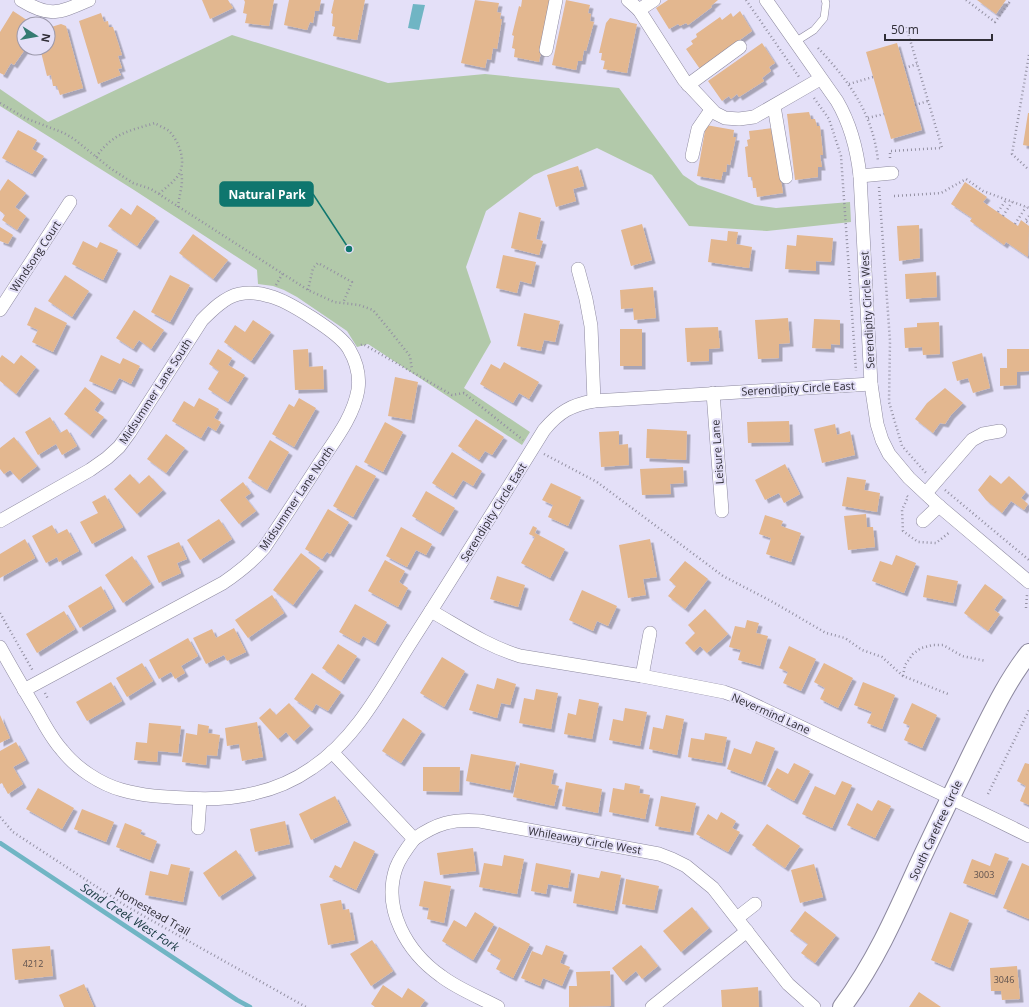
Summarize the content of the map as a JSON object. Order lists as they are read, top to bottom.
{
  "streets": {
    "main road": ["South Carefree Circle"],
    "street": [
      "Windsong Court",
      "Serendipity Circle West",
      "Serendipity Circle East",
      "Midsummer Lane South",
      "Leisure Lane",
      "Midsummer Lane North",
      "Nevermind Lane",
      "Whileaway Circle West"
    ],
    "path": ["Homestead Trail"]
  },
  "crossings": [
    ["Serendipity Circle West", "Serendipity Circle East"],
    ["Serendipity Circle East", "Leisure Lane"],
    ["Serendipity Circle East", "Midsummer Lane North"],
    ["Serendipity Circle East", "Nevermind Lane"],
    ["Midsummer Lane South", "Midsummer Lane North"],
    ["Nevermind Lane", "South Carefree Circle"]
  ],
  "water": ["Sand Creek West Fork"],
  "places": ["Natural Park"],
  "house_numbers": ["3003", "4212", "3046"],
  "scale_bar": "50 m",
  "north": "right"
}
